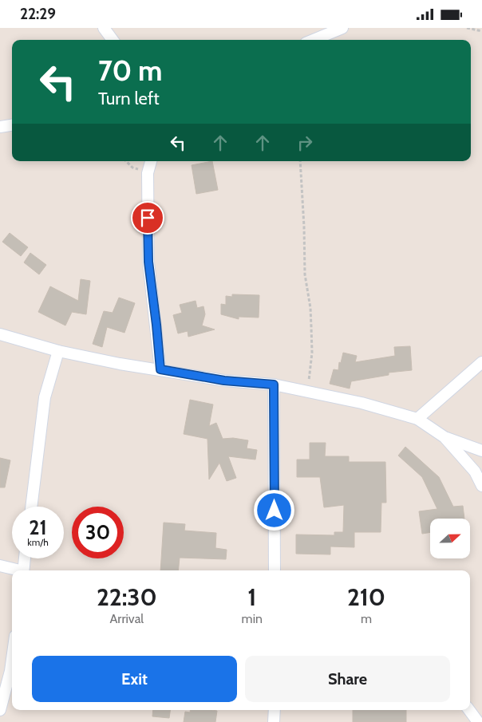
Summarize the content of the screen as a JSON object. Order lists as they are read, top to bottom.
{
  "north": "right",
  "page": {
    "status": "22:29",
    "turn": ["70 m", "Turn left"],
    "speed": "21 km/h",
    "limit": "30",
    "eta": [
      "22:30",
      "Arrival",
      "1",
      "min",
      "210",
      "m"
    ],
    "buttons": ["Exit", "Share"]
  }
}
